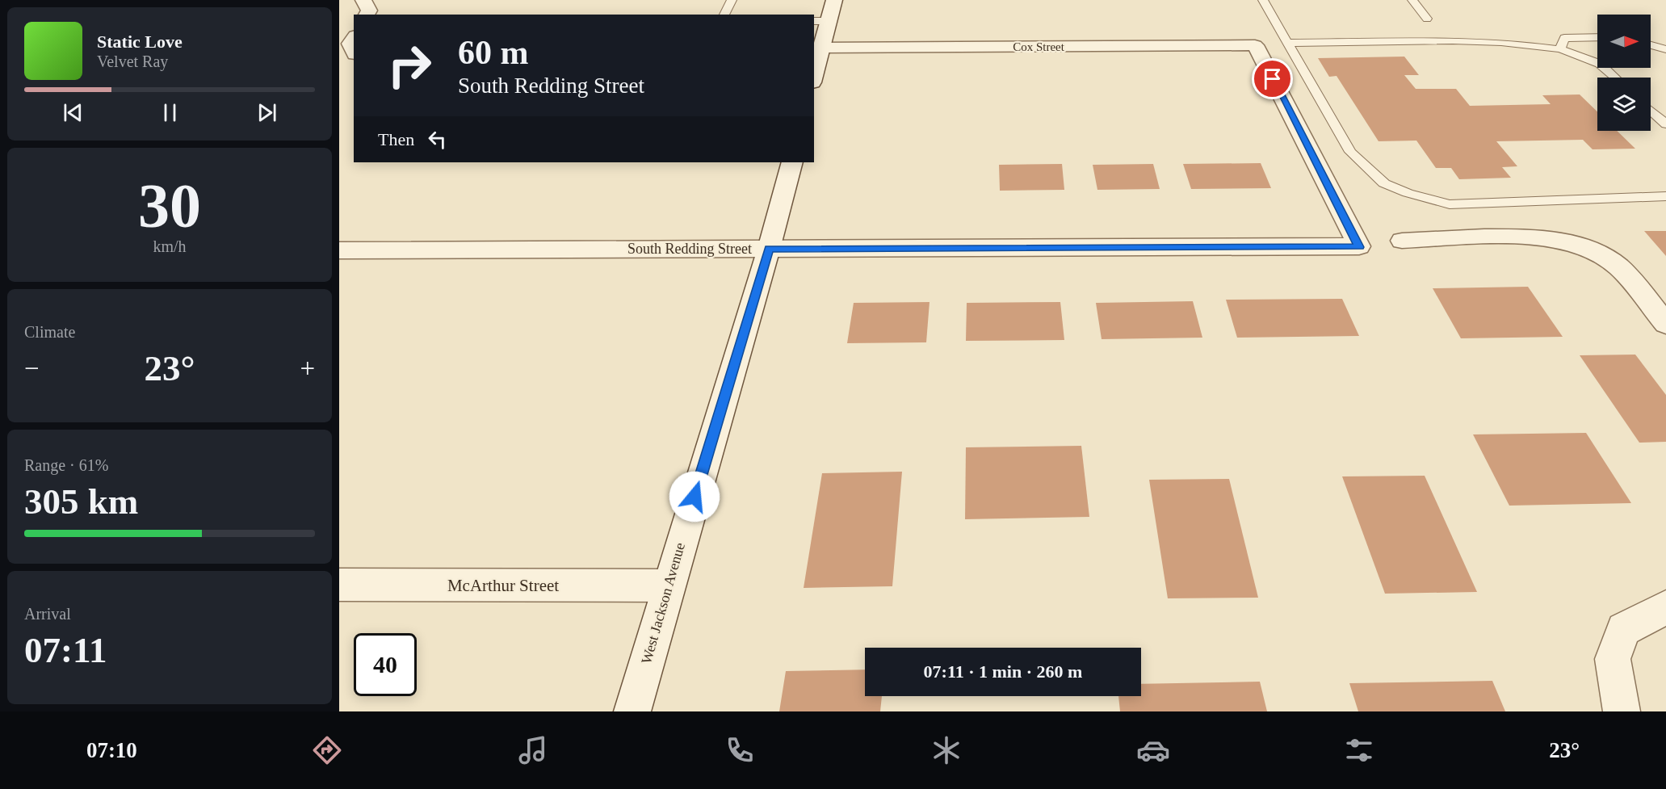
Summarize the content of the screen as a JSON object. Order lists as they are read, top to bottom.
{
  "streets": {
    "street": [
      "Cox Street",
      "South Redding Street",
      "McArthur Street",
      "West Jackson Avenue"
    ]
  },
  "crossings": [
    ["Cox Street", "South Redding Street"],
    ["South Redding Street", "West Jackson Avenue"],
    ["McArthur Street", "West Jackson Avenue"]
  ],
  "north": "right",
  "page": {
    "turn": ["60 m", "South Redding Street"],
    "song": ["Static Love", "Velvet Ray"],
    "then": "Then",
    "tile": [
      ["30", "km/h"],
      "Climate",
      ["Range · 61%", "305 km"],
      ["Arrival", "07:11"]
    ],
    "heat": ["−", "23°", "+"],
    "limit": "40",
    "trip": "07:11 · 1 min · 260 m",
    "tabs": ["07:10", "23°"]
  }
}
